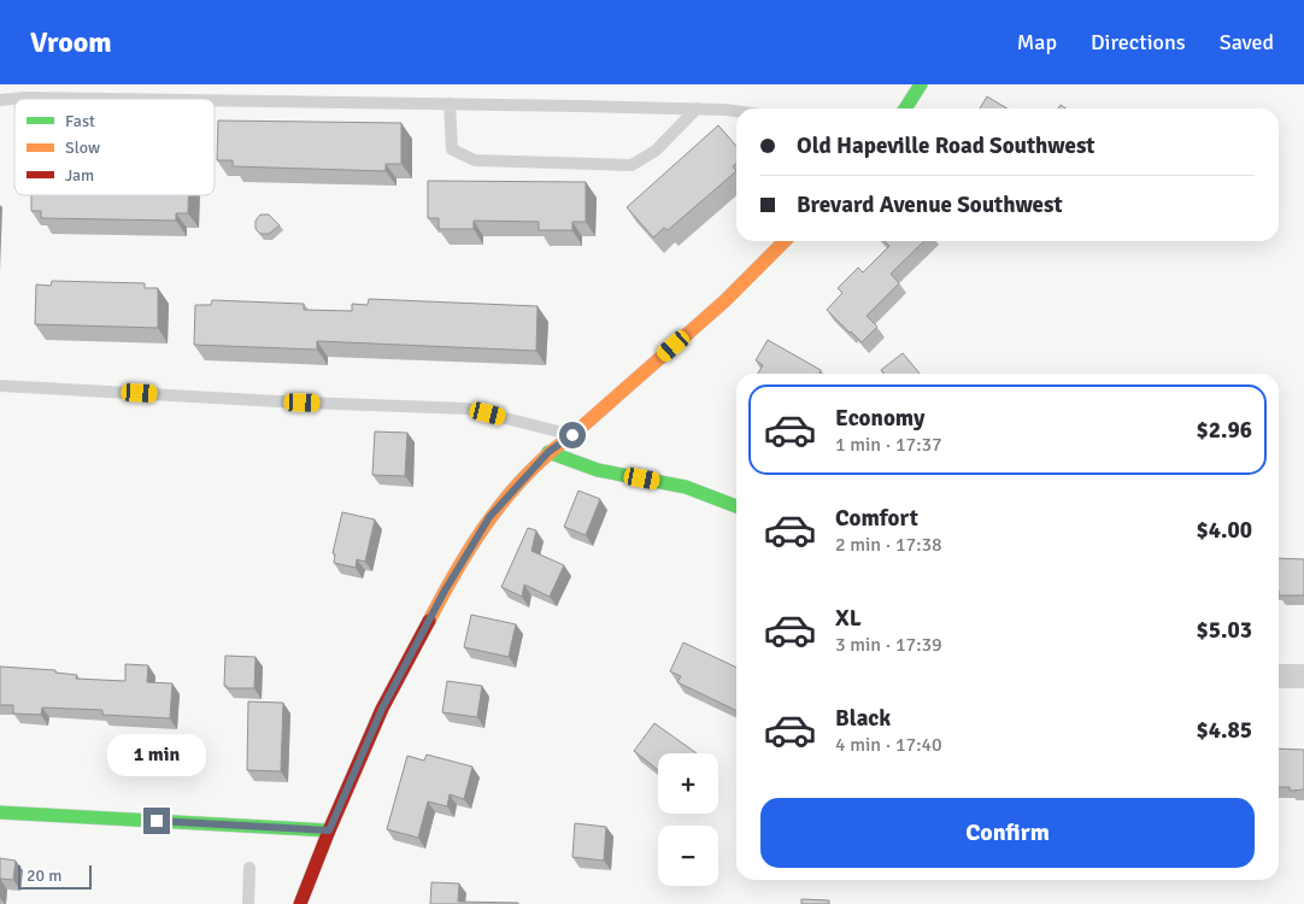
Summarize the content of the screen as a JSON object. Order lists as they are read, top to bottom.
{
  "legend": ["Fast", "Slow", "Jam"],
  "scale_bar": "20 m",
  "page": {
    "header": "Vroom",
    "nav": ["Map", "Directions", "Saved"],
    "banner": ["Old Hapeville Road Southwest", "Brevard Avenue Southwest"],
    "list": [
      {
        "name": "Economy",
        "note": "1 min · 17:37",
        "value": "$2.96"
      },
      {
        "name": "Comfort",
        "note": "2 min · 17:38",
        "value": "$4.00"
      },
      {
        "name": "XL",
        "note": "3 min · 17:39",
        "value": "$5.03"
      },
      {
        "name": "Black",
        "note": "4 min · 17:40",
        "value": "$4.85"
      }
    ],
    "bubble": "1 min",
    "map_buttons": ["+", "−"],
    "buttons": "Confirm",
    "scale": "20 m"
  }
}
